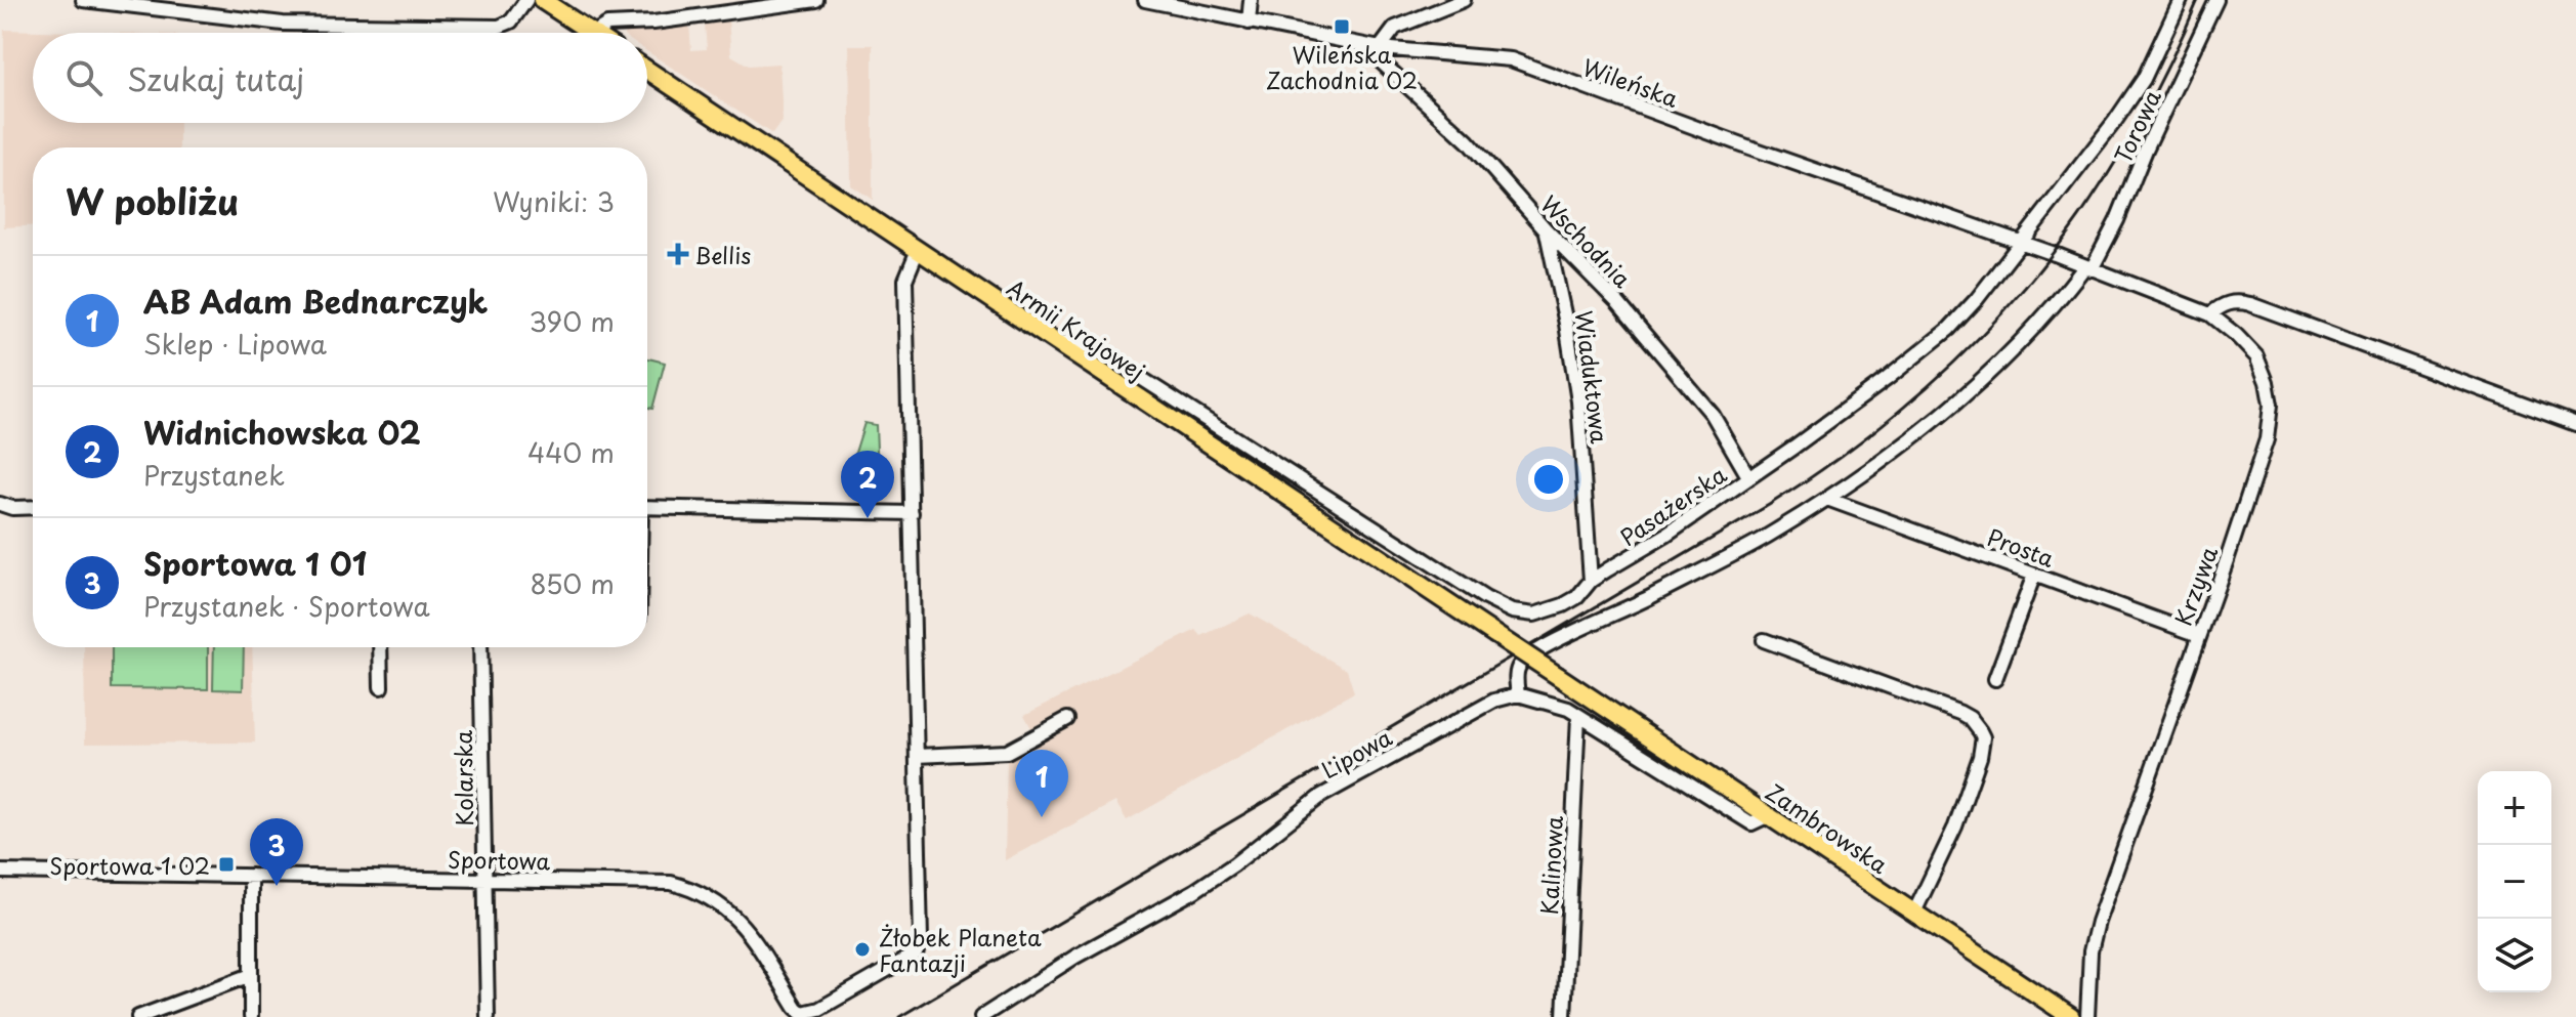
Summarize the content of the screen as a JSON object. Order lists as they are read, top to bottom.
{
  "streets": {
    "main road": ["Armii Krajowej", "Zambrowska"],
    "street": [
      "Wileńska",
      "Torowa",
      "Wschodnia",
      "Wiaduktowa",
      "Pasażerska",
      "Prosta",
      "Krzywa",
      "Lipowa",
      "Kolarska",
      "Sportowa",
      "Kalinowa"
    ]
  },
  "crossings": [
    ["Wileńska", "Torowa"],
    ["Wileńska", "Wschodnia"],
    ["Wileńska", "Pasażerska"],
    ["Wileńska", "Krzywa"],
    ["Torowa", "Prosta"],
    ["Torowa", "Krzywa"],
    ["Torowa", "Lipowa"],
    ["Wschodnia", "Wiaduktowa"],
    ["Wschodnia", "Pasażerska"],
    ["Armii Krajowej", "Pasażerska"],
    ["Armii Krajowej", "Zambrowska"],
    ["Wiaduktowa", "Pasażerska"],
    ["Prosta", "Krzywa"],
    ["Kolarska", "Sportowa"]
  ],
  "places": {
    "transit": ["Wileńska Zachodnia 02", "Sportowa 1 02"],
    "health": ["Bellis"],
    "other": ["Żłobek Planeta Fantazji"]
  },
  "page": {
    "search": "Szukaj tutaj",
    "heading": ["W pobliżu", "Wyniki: 3"],
    "list": [
      {
        "mark": "1",
        "name": "AB Adam Bednarczyk",
        "note": "Sklep · Lipowa",
        "value": "390 m"
      },
      {
        "mark": "2",
        "name": "Widnichowska 02",
        "note": "Przystanek",
        "value": "440 m"
      },
      {
        "mark": "3",
        "name": "Sportowa 1 01",
        "note": "Przystanek · Sportowa",
        "value": "850 m"
      }
    ],
    "pins": ["2", "1", "3"],
    "map_buttons": ["+", "−"]
  }
}
